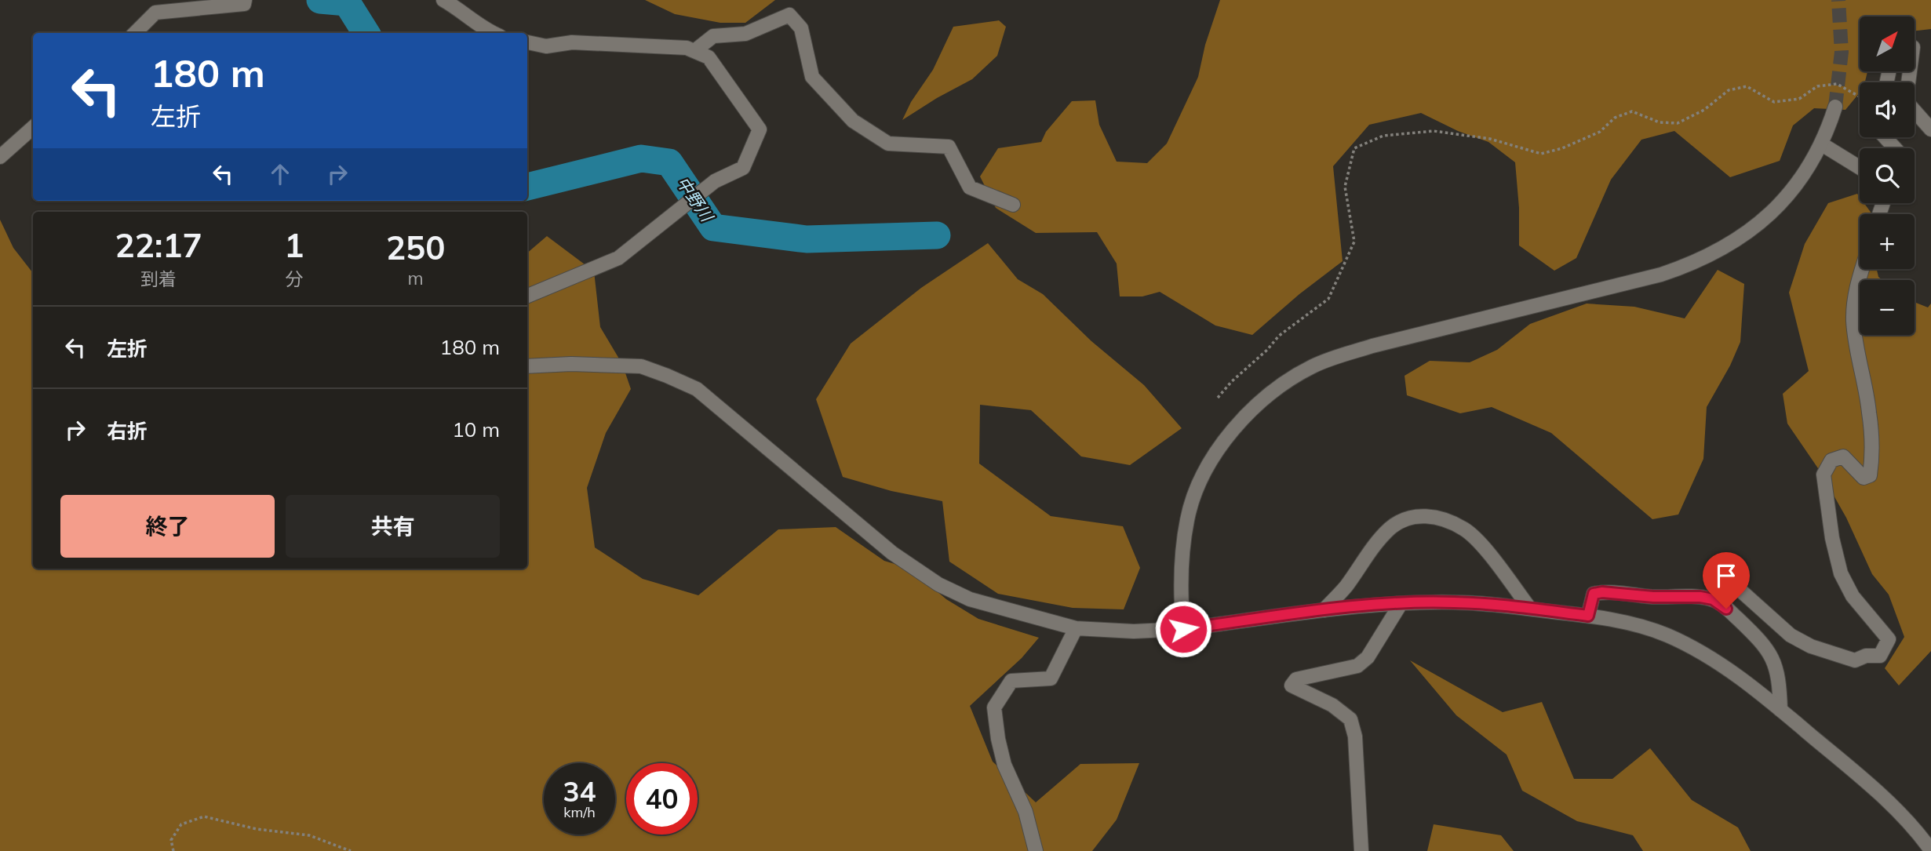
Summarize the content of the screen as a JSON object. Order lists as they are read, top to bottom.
{
  "water": ["中野川"],
  "north": "top right",
  "page": {
    "map_buttons": ["+", "−"],
    "turn": ["180 m", "左折"],
    "eta": [
      "22:17",
      "到着",
      "1",
      "分",
      "250",
      "m"
    ],
    "list": [
      {
        "name": "左折",
        "value": "180 m"
      },
      {
        "name": "右折",
        "value": "10 m"
      }
    ],
    "buttons": ["終了", "共有"],
    "speed": "34 km/h",
    "limit": "40"
  }
}
